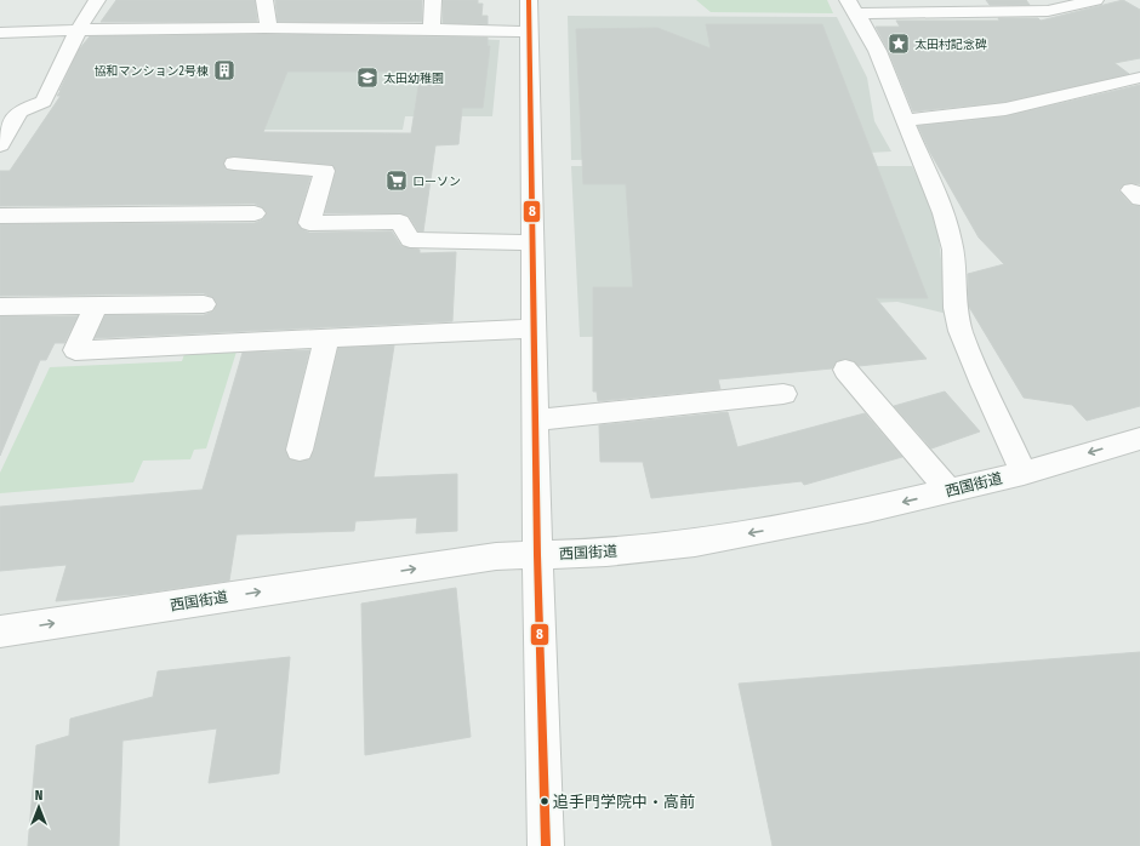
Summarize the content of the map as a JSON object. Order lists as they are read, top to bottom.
{
  "streets": {
    "street": ["西国街道"]
  },
  "places": {
    "place": ["太田村記念碑"],
    "building": ["協和マンション2号棟"],
    "school or university": ["太田幼稚園"],
    "supermarket": ["ローソン"],
    "other": ["追手門学院中・高前"]
  },
  "lines": ["transit line 8"],
  "north": "top"
}
